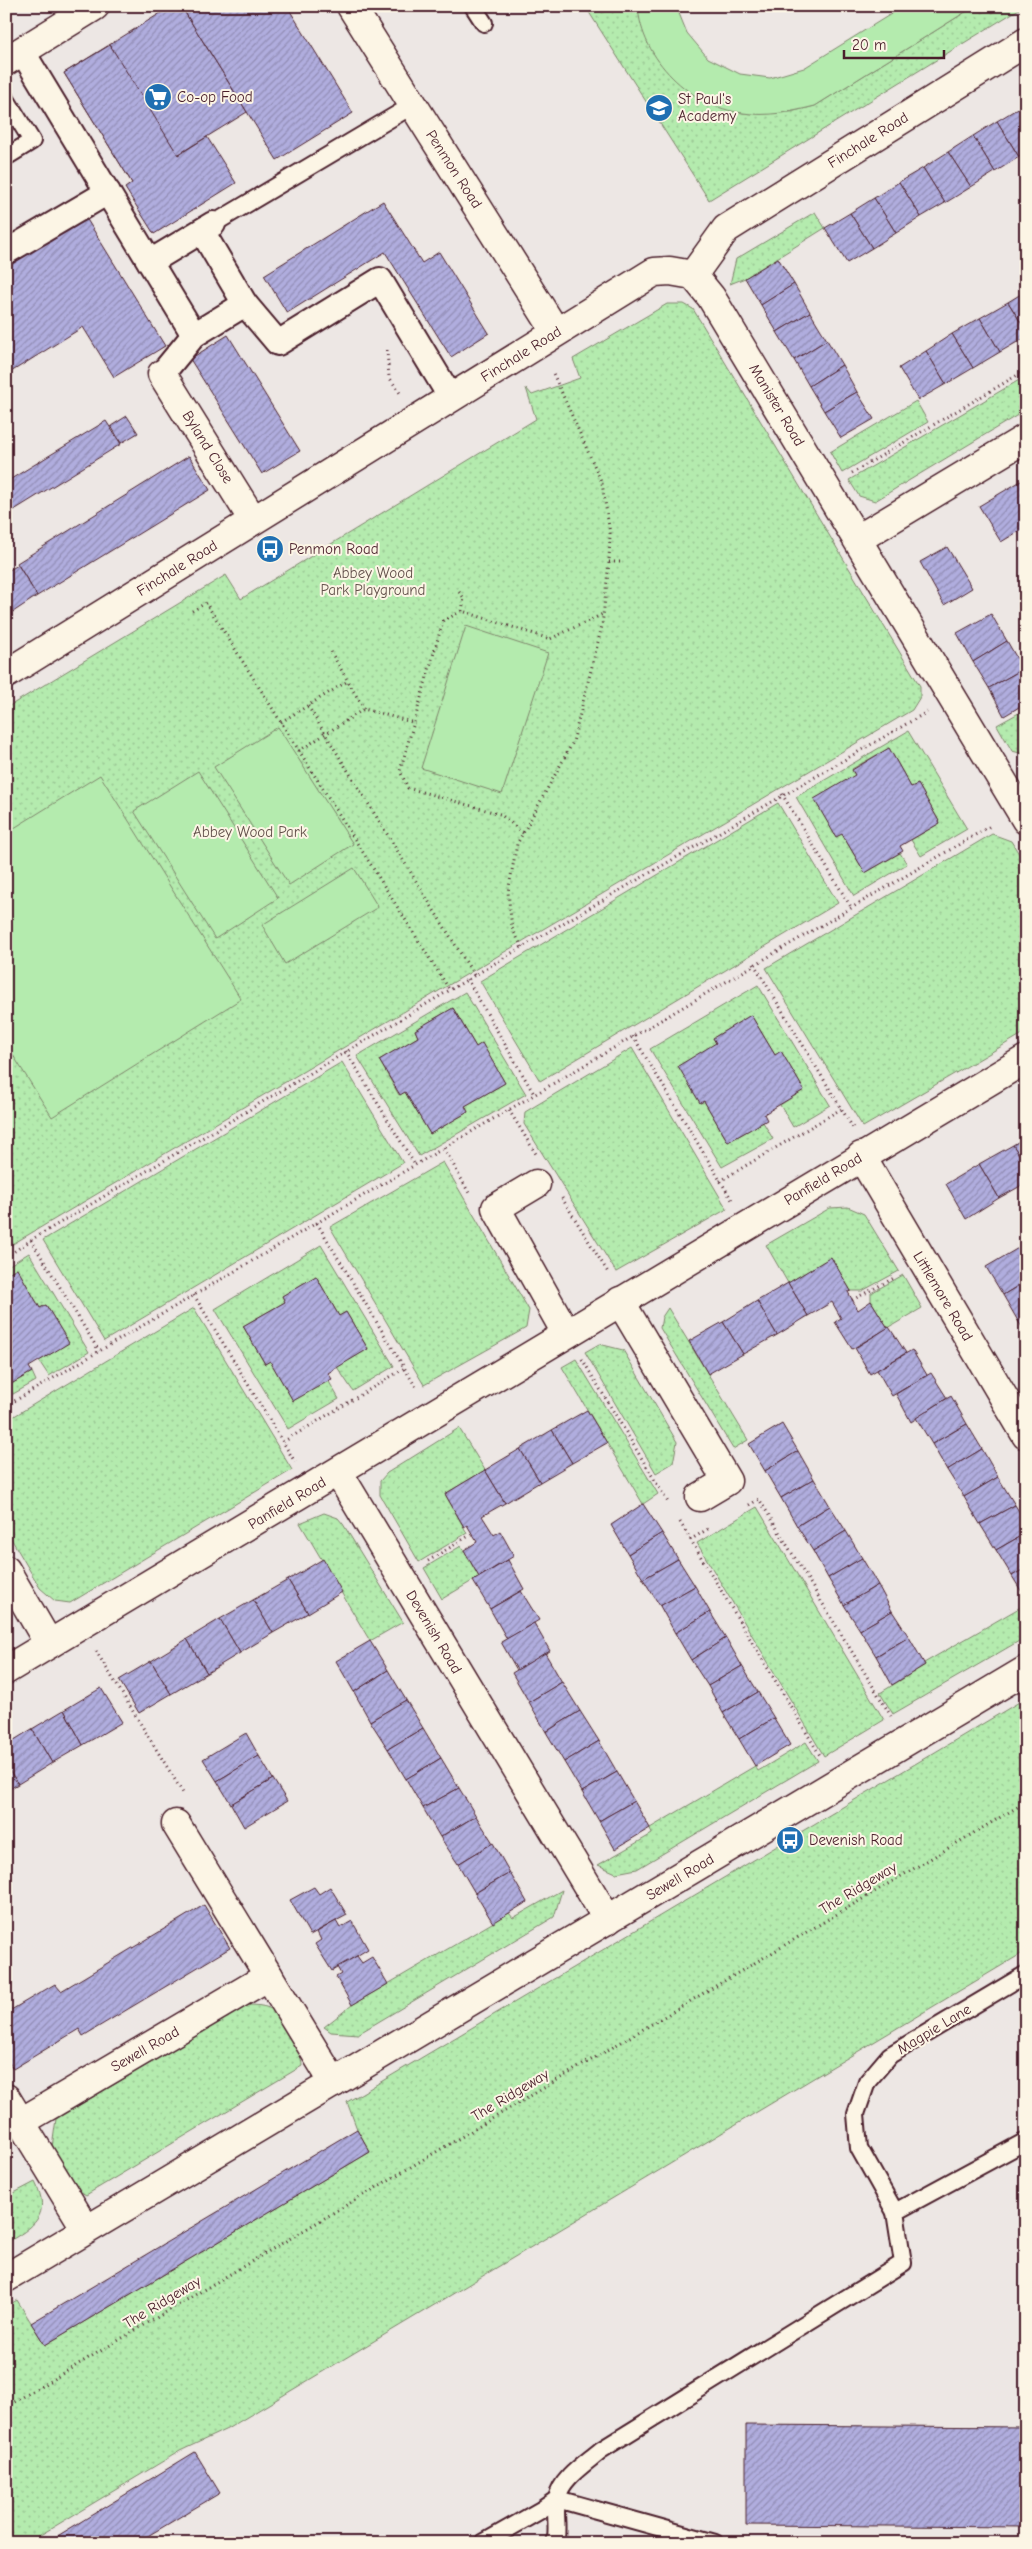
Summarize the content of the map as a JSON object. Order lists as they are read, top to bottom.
{
  "streets": {
    "street": [
      "Finchale Road",
      "Penmon Road",
      "Manister Road",
      "Byland Close",
      "Panfield Road",
      "Littlemore Road",
      "Devenish Road",
      "Sewell Road"
    ],
    "lane": ["Magpie Lane"],
    "path": ["The Ridgeway"]
  },
  "crossings": [
    ["Finchale Road", "Penmon Road"],
    ["Finchale Road", "Manister Road"],
    ["Finchale Road", "Byland Close"],
    ["Panfield Road", "Littlemore Road"],
    ["Panfield Road", "Devenish Road"],
    ["Devenish Road", "Sewell Road"]
  ],
  "parks": ["Abbey Wood Park Playground", "Abbey Wood Park"],
  "places": {
    "supermarket": ["Co-op Food"],
    "school or university": ["St Paul's Academy"],
    "bus stop": ["Penmon Road", "Devenish Road"]
  },
  "scale_bar": "20 m"
}
